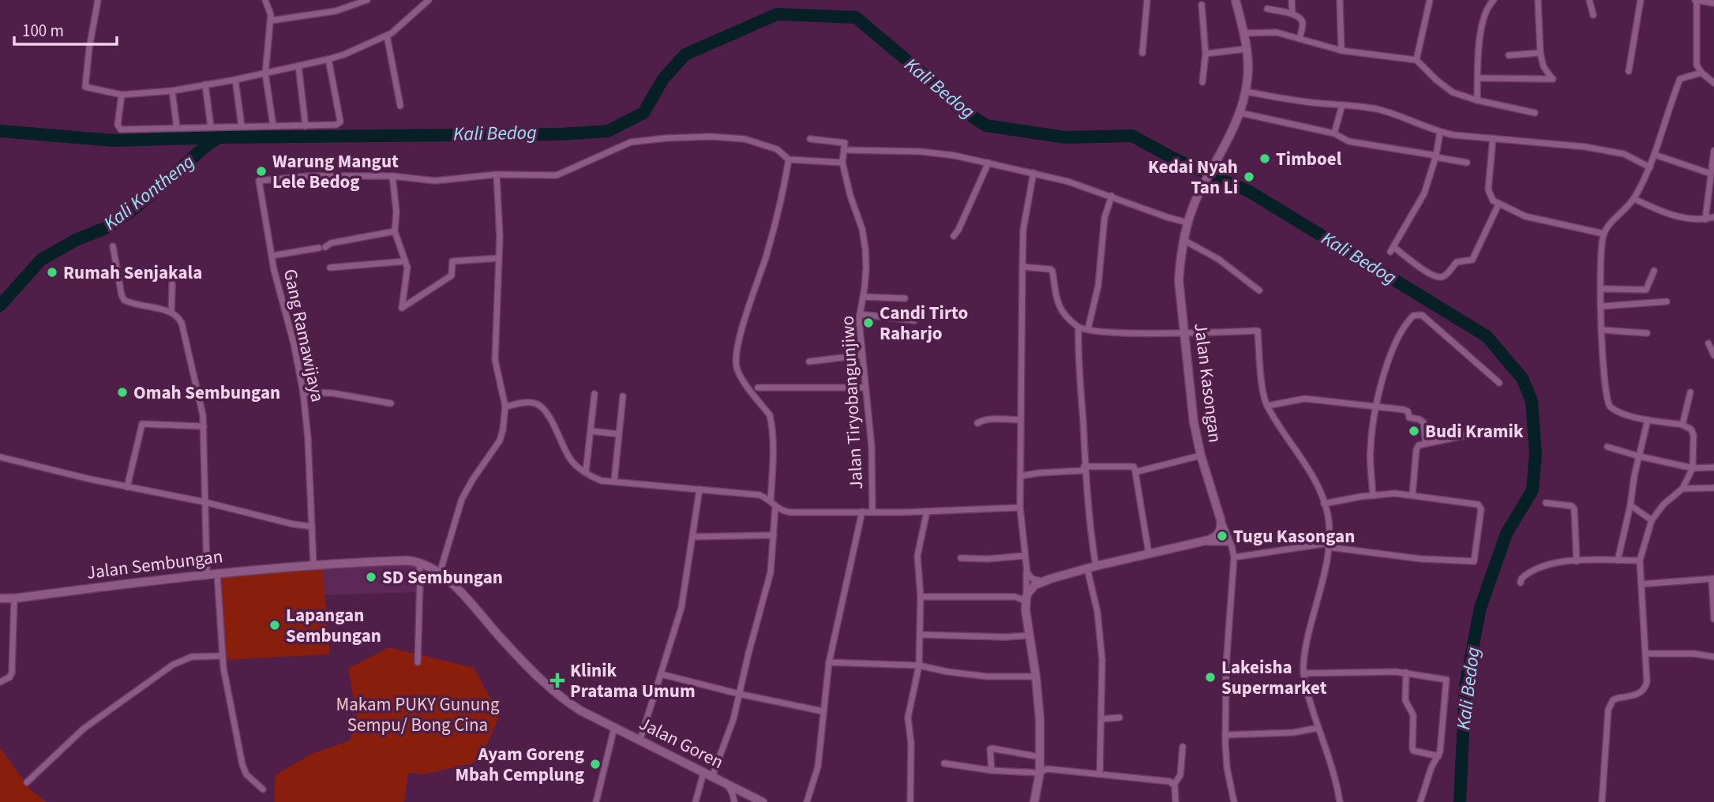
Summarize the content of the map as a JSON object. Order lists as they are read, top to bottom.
{
  "streets": {
    "main road": ["Jalan Kasongan", "Jalan Sembungan", "Jalan Goren"],
    "street": ["Gang Ramawijaya", "Jalan Tiryobangunjiwo"]
  },
  "crossings": [
    ["Gang Ramawijaya", "Jalan Sembungan"],
    ["Gang Ramawijaya", "Jalan Goren"],
    ["Jalan Sembungan", "Jalan Goren"]
  ],
  "water": ["Kali Bedog", "Kali Kontheng"],
  "parks": ["Makam PUKY Gunung Sempu/ Bong Cina"],
  "places": {
    "other": [
      "Timboel",
      "Warung Mangut Lele Bedog",
      "Kedai Nyah Tan Li",
      "Rumah Senjakala",
      "Candi Tirto Raharjo",
      "Omah Sembungan",
      "Budi Kramik",
      "Tugu Kasongan",
      "SD Sembungan",
      "Lapangan Sembungan",
      "Lakeisha Supermarket",
      "Ayam Goreng Mbah Cemplung"
    ],
    "health": ["Klinik Pratama Umum"]
  },
  "scale_bar": "100 m"
}
